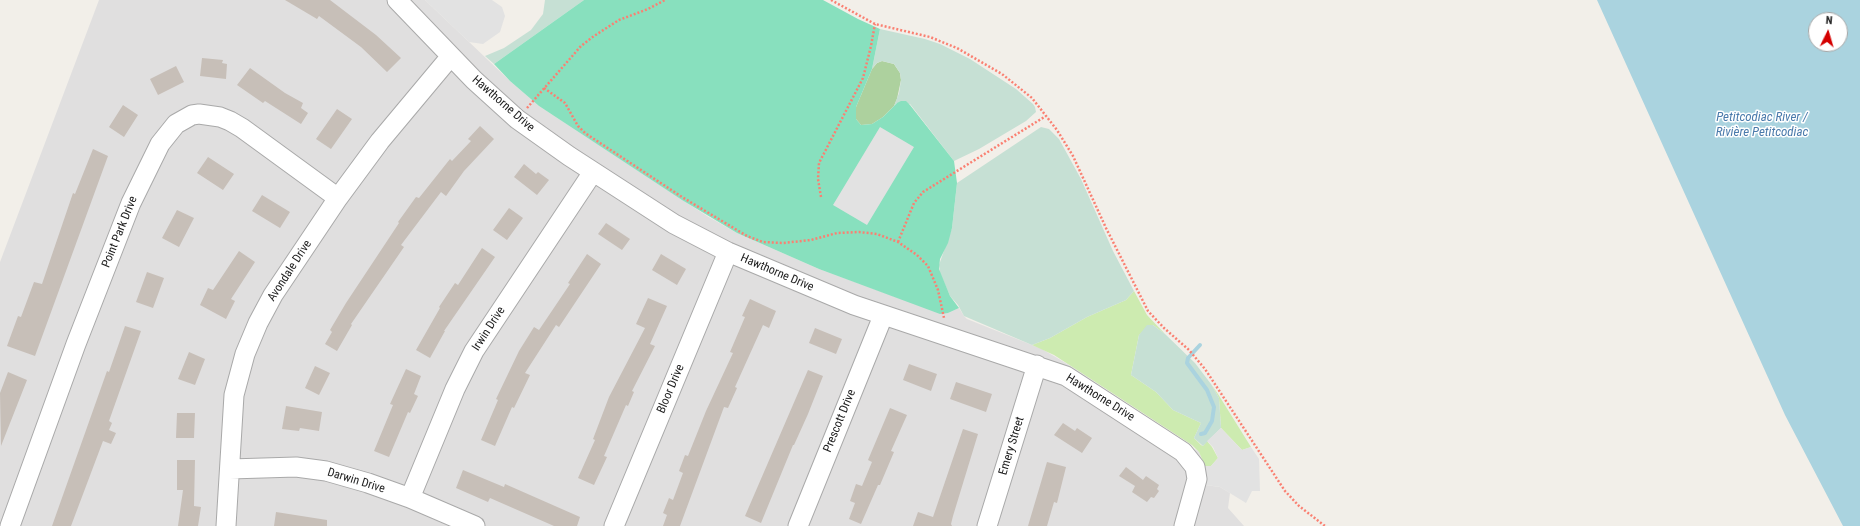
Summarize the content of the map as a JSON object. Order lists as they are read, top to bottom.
{
  "streets": {
    "street": [
      "Hawthorne Drive",
      "Point Park Drive",
      "Avondale Drive",
      "Irwin Drive",
      "Bloor Drive",
      "Prescott Drive",
      "Emery Street",
      "Darwin Drive"
    ]
  },
  "crossings": [
    ["Hawthorne Drive", "Avondale Drive"],
    ["Hawthorne Drive", "Irwin Drive"],
    ["Hawthorne Drive", "Bloor Drive"],
    ["Hawthorne Drive", "Prescott Drive"],
    ["Hawthorne Drive", "Emery Street"],
    ["Point Park Drive", "Avondale Drive"],
    ["Avondale Drive", "Darwin Drive"],
    ["Irwin Drive", "Darwin Drive"]
  ],
  "water": ["Petitcodiac River / Rivière Petitcodiac"],
  "north": "top"
}
